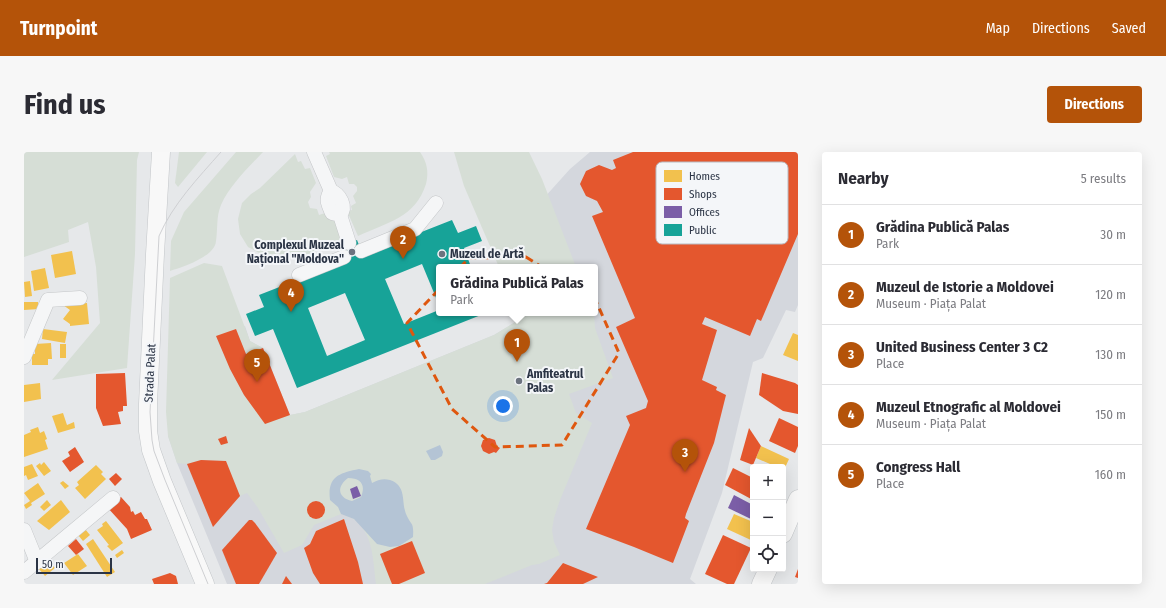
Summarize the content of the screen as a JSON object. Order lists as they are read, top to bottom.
{
  "streets": {
    "main road": ["Strada Palat"]
  },
  "places": ["Complexul Muzeal Național \"Moldova\"", "Muzeul de Artă", "Amfiteatrul Palas"],
  "legend": [
    "Homes",
    "Shops",
    "Offices",
    "Public"
  ],
  "scale_bar": "50 m",
  "page": {
    "header": "Turnpoint",
    "nav": ["Map", "Directions", "Saved"],
    "buttons": "Directions",
    "title": "Find us",
    "heading": ["Nearby", "5 results"],
    "list": [
      {
        "mark": "1",
        "name": "Grădina Publică Palas",
        "note": "Park",
        "value": "30 m"
      },
      {
        "mark": "2",
        "name": "Muzeul de Istorie a Moldovei",
        "note": "Museum · Piața Palat",
        "value": "120 m"
      },
      {
        "mark": "3",
        "name": "United Business Center 3 C2",
        "note": "Place",
        "value": "130 m"
      },
      {
        "mark": "4",
        "name": "Muzeul Etnografic al Moldovei",
        "note": "Museum · Piața Palat",
        "value": "150 m"
      },
      {
        "mark": "5",
        "name": "Congress Hall",
        "note": "Place",
        "value": "160 m"
      }
    ],
    "pins": [
      "2",
      "4",
      "1",
      "5",
      "3"
    ],
    "popup": ["Grădina Publică Palas", "Park"],
    "map_buttons": ["+", "−"],
    "scale": "50 m"
  }
}
